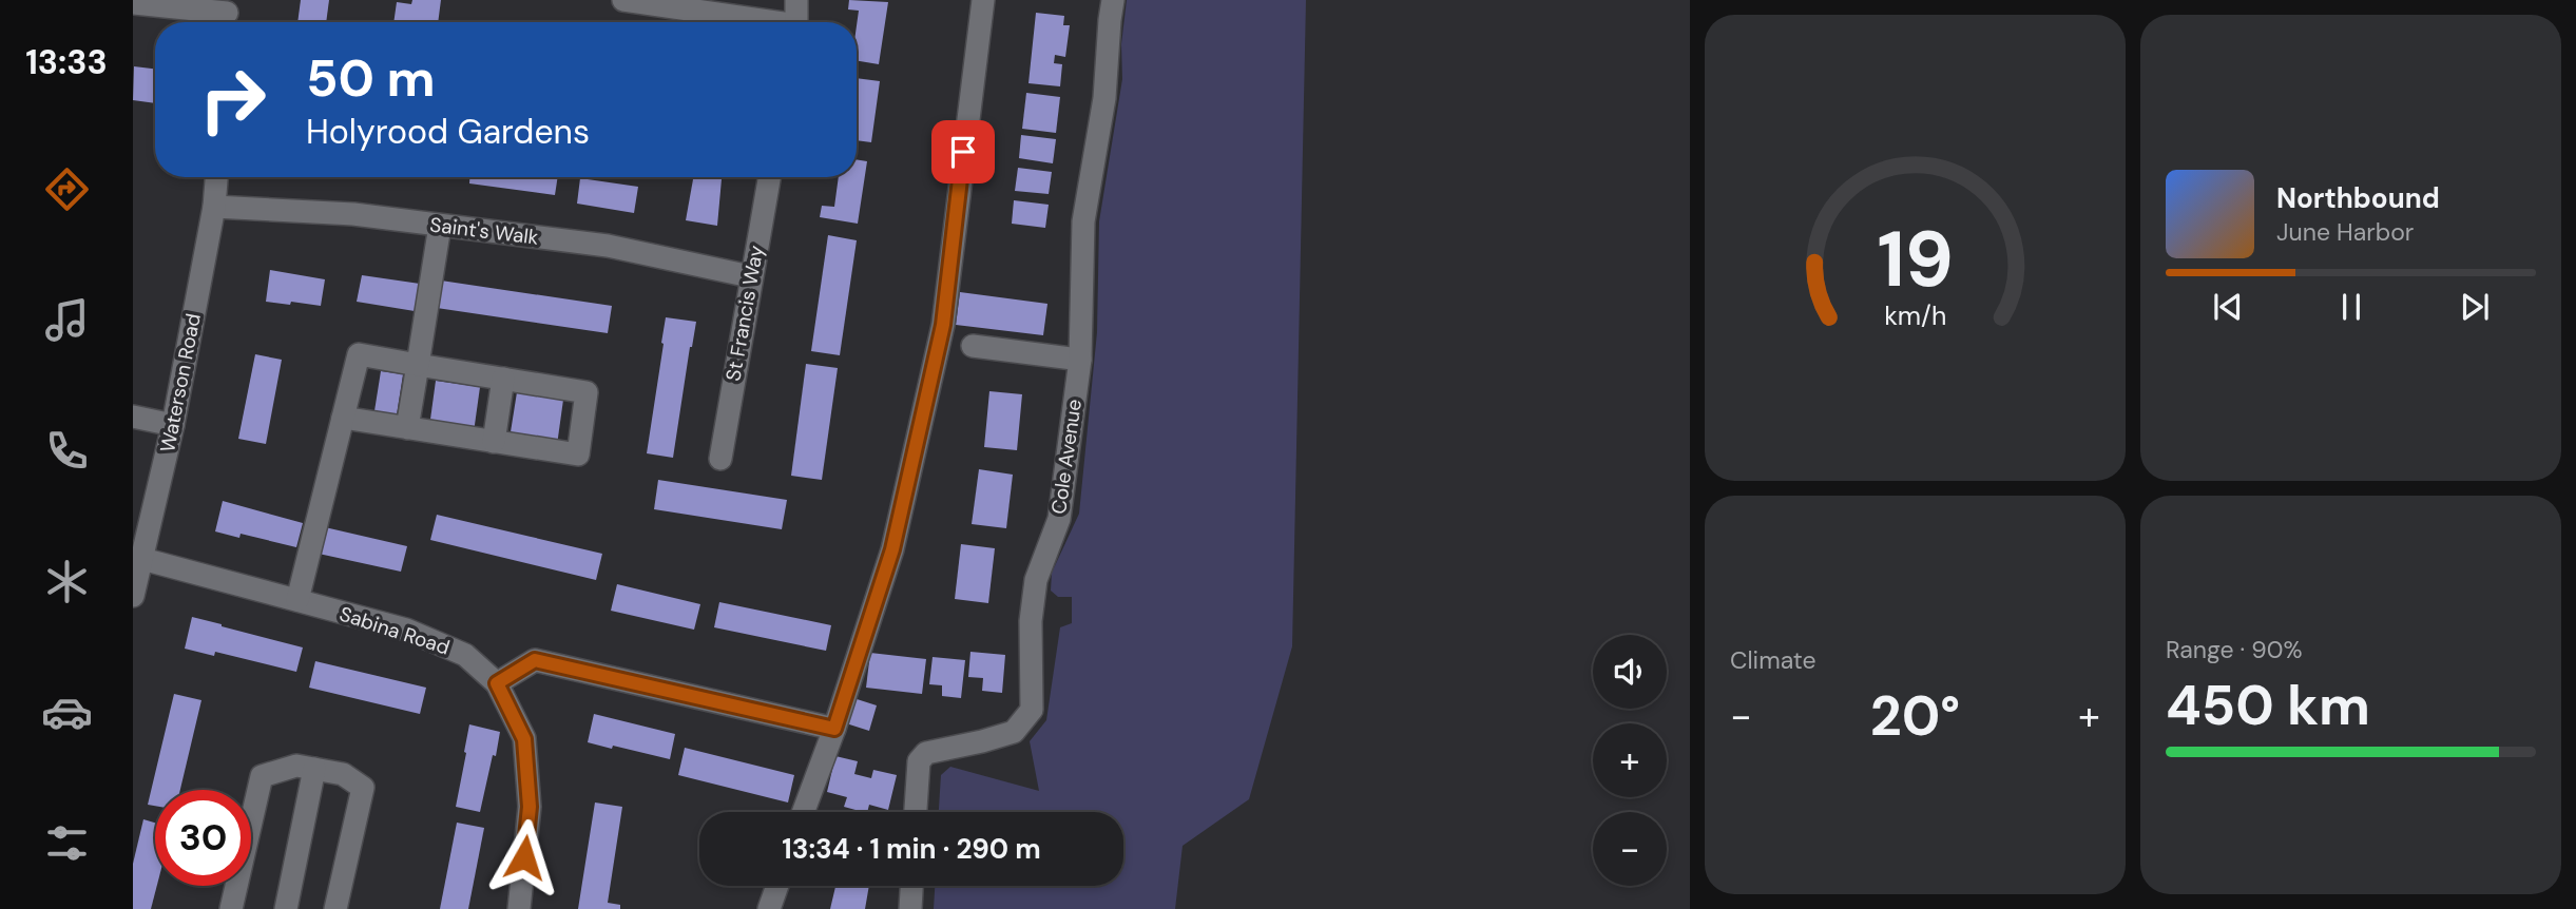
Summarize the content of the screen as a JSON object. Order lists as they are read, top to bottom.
{
  "streets": {
    "street": [
      "Saint's Walk",
      "St Francis Way",
      "Waterson Road",
      "Cole Avenue",
      "Sabina Road"
    ]
  },
  "crossings": [
    ["Saint's Walk", "St Francis Way"],
    ["Saint's Walk", "Waterson Road"],
    ["Waterson Road", "Sabina Road"]
  ],
  "page": {
    "tabs": "13:33",
    "turn": ["50 m", "Holyrood Gardens"],
    "song": ["Northbound", "June Harbor"],
    "tile": [
      "Climate",
      ["Range · 90%", "450 km"]
    ],
    "map_buttons": ["+", "−"],
    "heat": ["−", "20°", "+"],
    "limit": "30",
    "trip": "13:34 · 1 min · 290 m",
    "gauge": ["19", "km/h"]
  }
}
